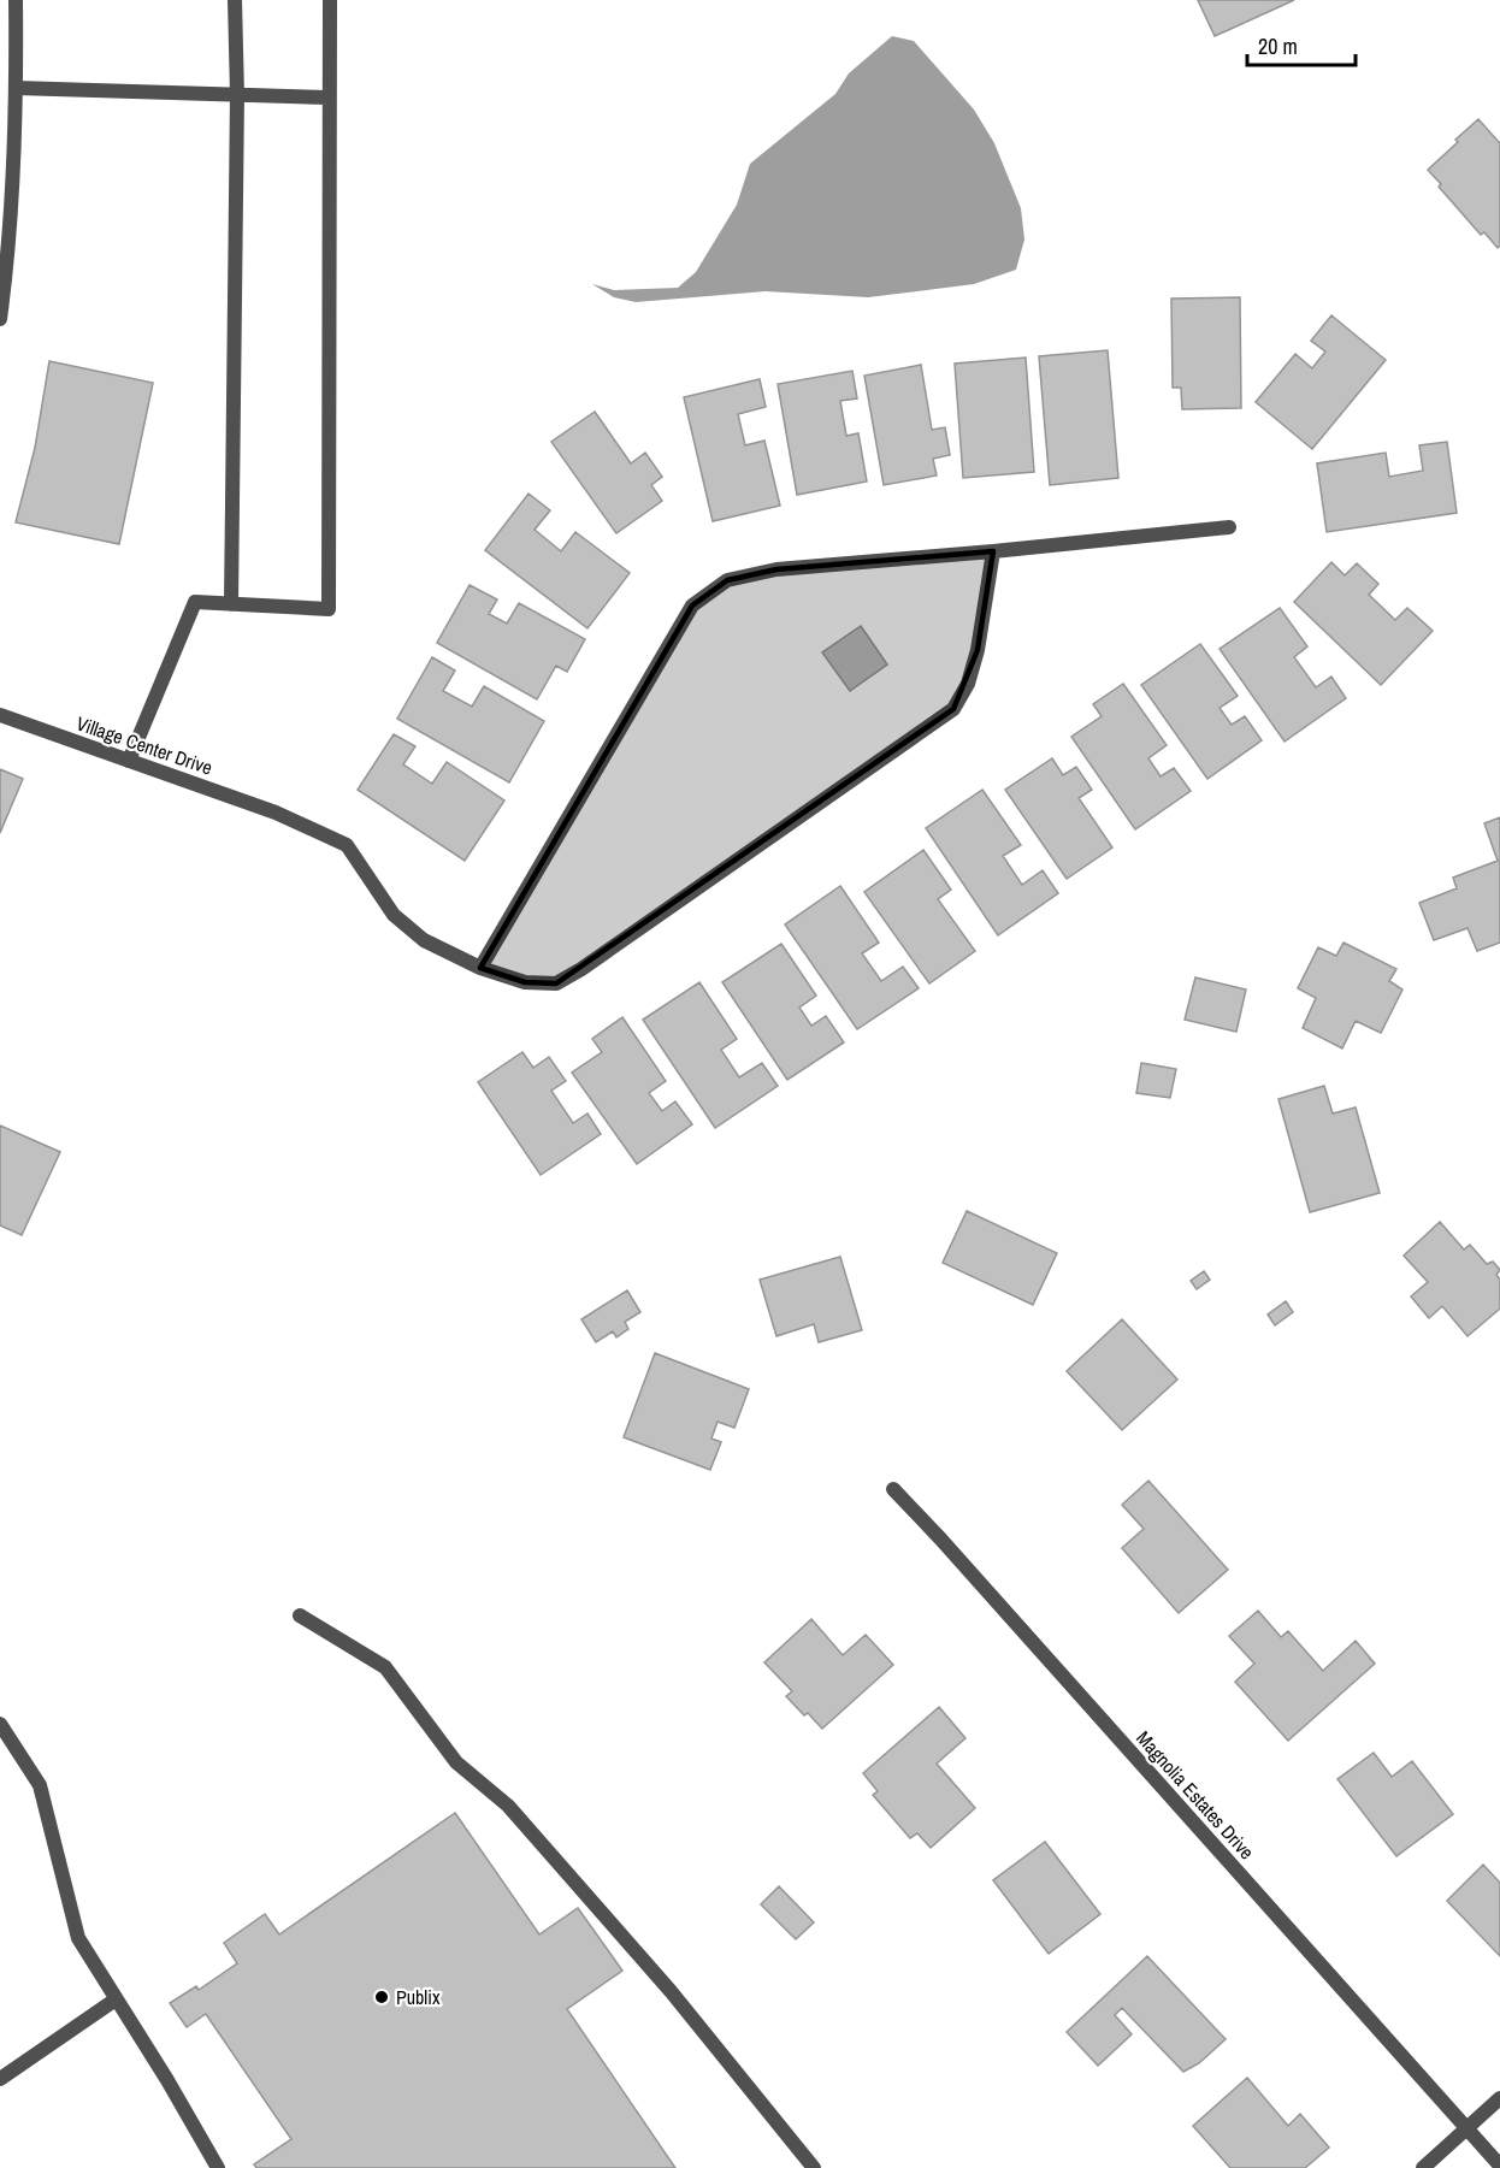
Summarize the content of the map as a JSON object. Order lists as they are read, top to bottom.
{
  "streets": {
    "street": ["Village Center Drive", "Magnolia Estates Drive"]
  },
  "places": ["Publix"],
  "scale_bar": "20 m"
}
